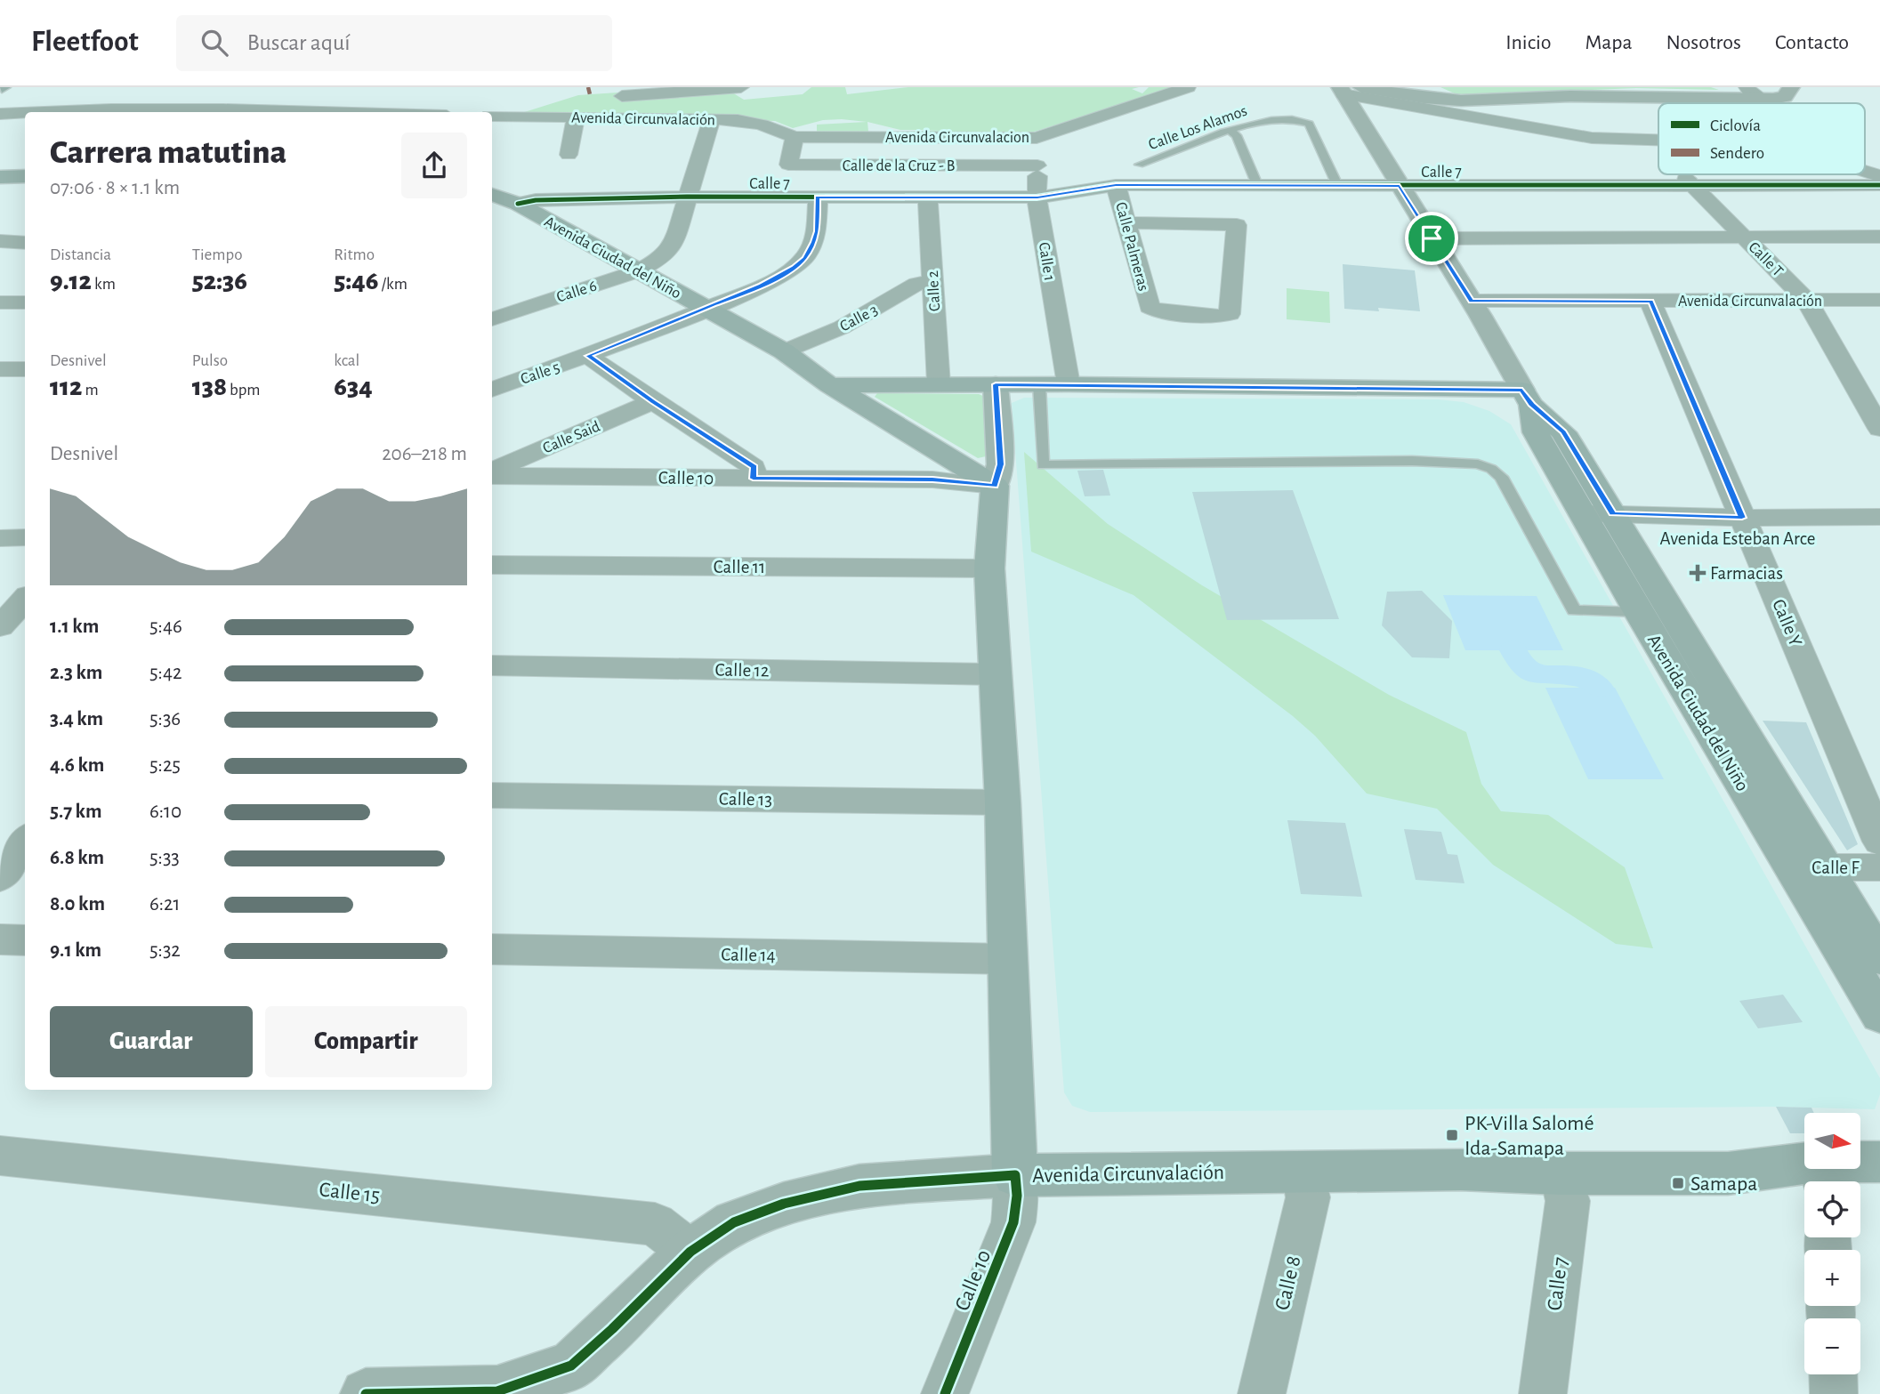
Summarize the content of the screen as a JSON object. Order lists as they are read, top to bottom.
{
  "streets": {
    "main road": ["Avenida Circunvalación", "Avenida Ciudad del Niño"],
    "street": [
      "Avenida Circunvalacion",
      "Calle de la Cruz - B",
      "Calle 7",
      "Calle Palmeras",
      "Calle T",
      "Calle 1",
      "Calle 6",
      "Calle 2",
      "Calle 3",
      "Calle 5",
      "Calle Said",
      "Calle 10",
      "Avenida Esteban Arce",
      "Calle 11",
      "Calle Y",
      "Calle 12",
      "Calle 13",
      "Calle F",
      "Calle 14",
      "Calle 15",
      "Calle 8"
    ],
    "lane": ["Calle Los Alamos"]
  },
  "crossings": [
    ["Avenida Circunvalación", "Avenida Circunvalacion"],
    ["Avenida Circunvalación", "Calle de la Cruz - B"],
    ["Avenida Circunvalación", "Calle 7"],
    ["Avenida Circunvalación", "Calle T"],
    ["Avenida Circunvalación", "Calle 6"],
    ["Avenida Circunvalación", "Calle 10"],
    ["Avenida Circunvalación", "Calle Y"],
    ["Avenida Circunvalación", "Calle 15"],
    ["Avenida Circunvalación", "Calle 8"],
    ["Calle Los Alamos", "Calle 7"],
    ["Avenida Circunvalacion", "Calle de la Cruz - B"],
    ["Avenida Circunvalacion", "Calle 1"],
    ["Calle de la Cruz - B", "Calle 1"],
    ["Calle 7", "Calle Palmeras"],
    ["Calle 7", "Avenida Ciudad del Niño"],
    ["Calle 7", "Calle T"],
    ["Calle 7", "Calle 1"],
    ["Calle 7", "Calle 6"],
    ["Calle 7", "Calle 2"],
    ["Calle 7", "Calle 5"],
    ["Avenida Ciudad del Niño", "Calle 6"],
    ["Avenida Ciudad del Niño", "Calle 3"],
    ["Avenida Ciudad del Niño", "Calle 5"],
    ["Avenida Ciudad del Niño", "Calle 10"],
    ["Avenida Ciudad del Niño", "Avenida Esteban Arce"],
    ["Avenida Ciudad del Niño", "Calle F"],
    ["Calle 2", "Calle 3"],
    ["Avenida Esteban Arce", "Calle Y"]
  ],
  "places": {
    "health": ["Farmacias"],
    "transit": ["PK-Villa Salomé Ida-Samapa", "Samapa"]
  },
  "legend": ["Ciclovía", "Sendero"],
  "north": "right",
  "page": {
    "header": "Fleetfoot",
    "search": "Buscar aquí",
    "nav": [
      "Inicio",
      "Mapa",
      "Nosotros",
      "Contacto"
    ],
    "heading": ["Carrera matutina", "07:06 · 8 × 1.1 km"],
    "stats": [
      ["Distancia", "9.12 km"],
      ["Tiempo", "52:36"],
      ["Ritmo", "5:46 /km"],
      ["Desnivel", "112 m"],
      ["Pulso", "138 bpm"],
      ["kcal", "634"]
    ],
    "chart": ["Desnivel", "206–218 m"],
    "list": [
      {
        "name": "1.1 km",
        "note": "5:46"
      },
      {
        "name": "2.3 km",
        "note": "5:42"
      },
      {
        "name": "3.4 km",
        "note": "5:36"
      },
      {
        "name": "4.6 km",
        "note": "5:25"
      },
      {
        "name": "5.7 km",
        "note": "6:10"
      },
      {
        "name": "6.8 km",
        "note": "5:33"
      },
      {
        "name": "8.0 km",
        "note": "6:21"
      },
      {
        "name": "9.1 km",
        "note": "5:32"
      }
    ],
    "buttons": ["Guardar", "Compartir"],
    "map_buttons": ["+", "−"]
  }
}
